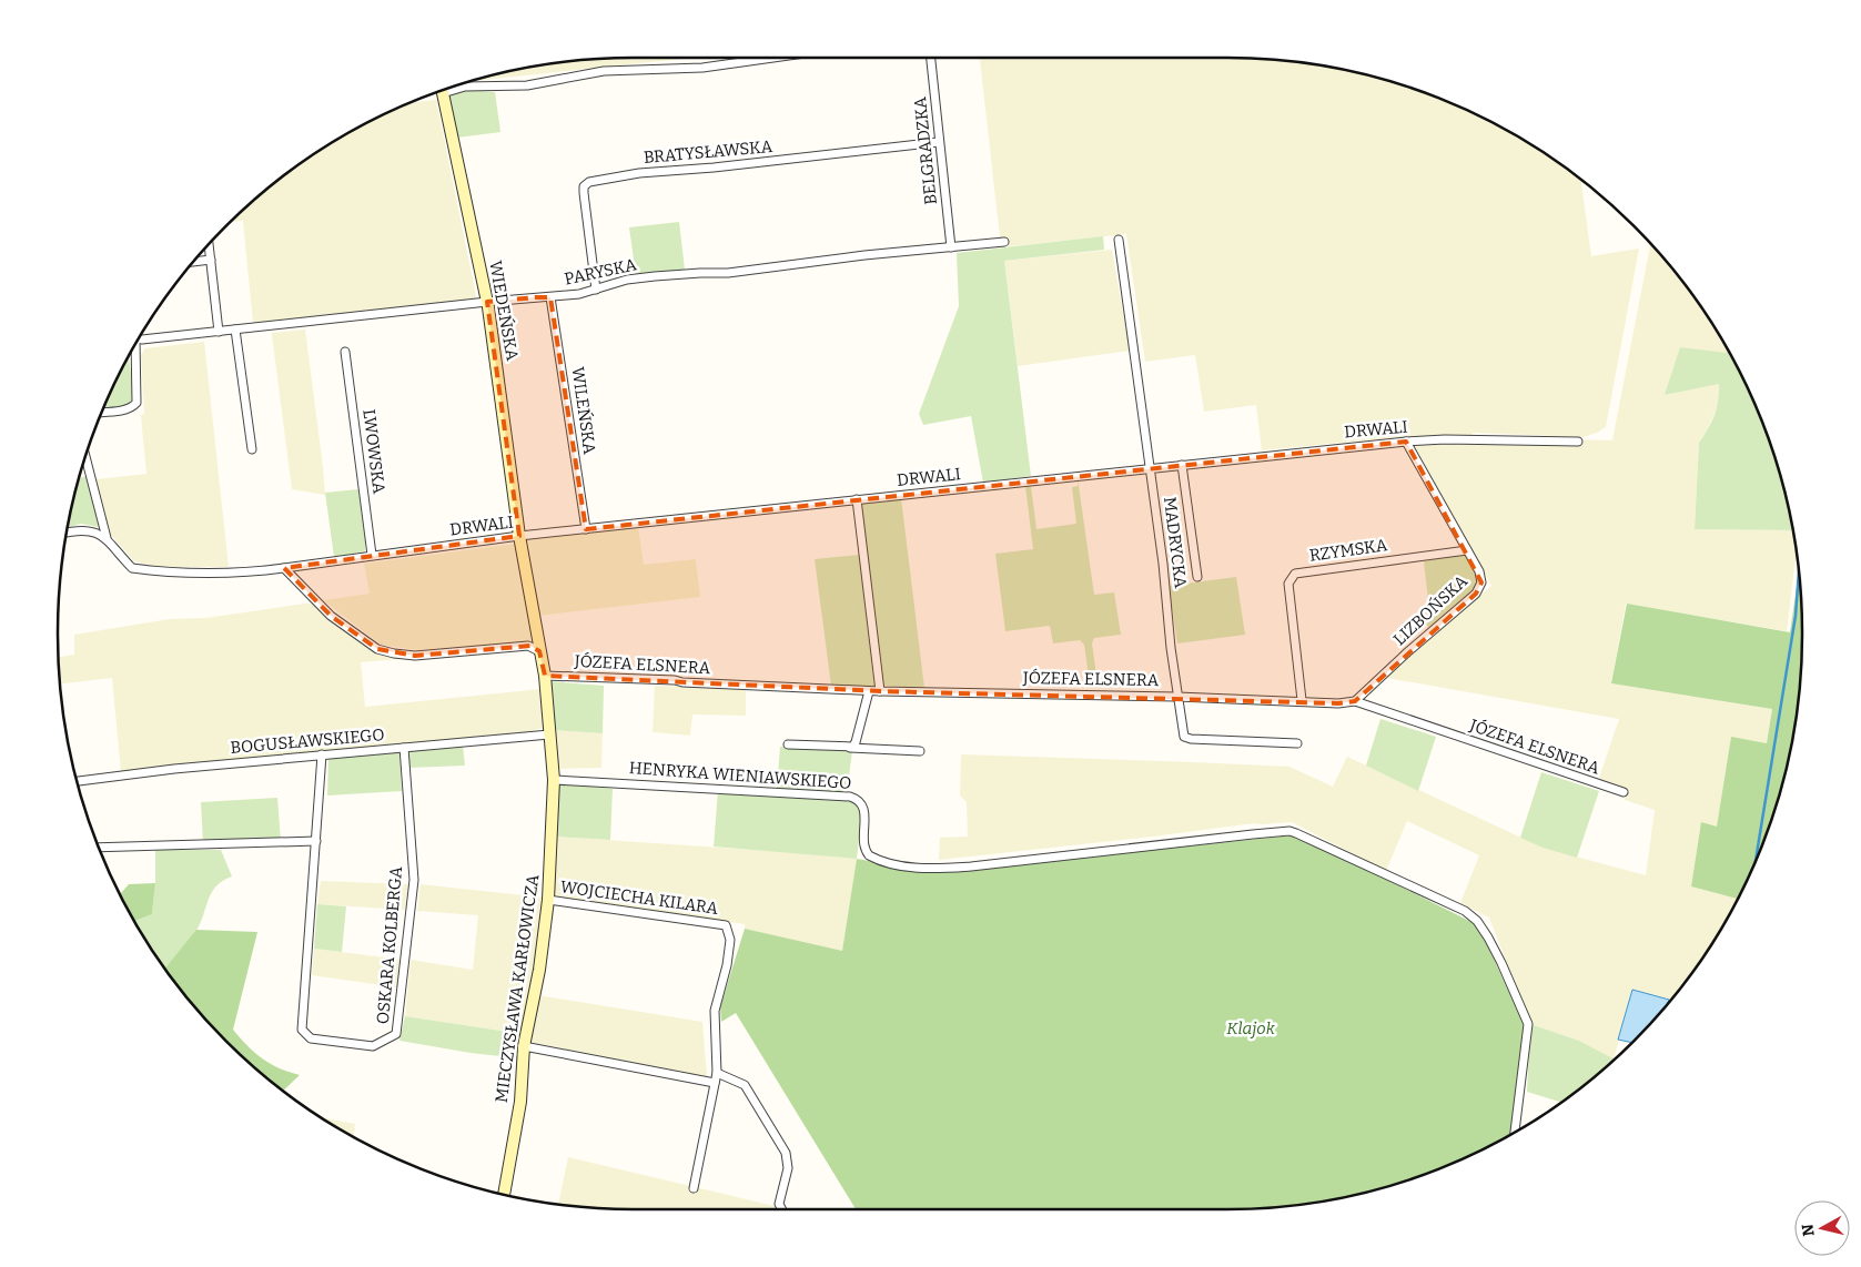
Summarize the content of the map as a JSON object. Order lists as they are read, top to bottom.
{
  "streets": {
    "street": [
      "BELGRADZKA",
      "BRATYSŁAWSKA",
      "PARYSKA",
      "WIEDEŃSKA",
      "WILEŃSKA",
      "DRWALI",
      "LWOWSKA",
      "MADRYCKA",
      "RZYMSKA",
      "LIZBOŃSKA",
      "JÓZEFA ELSNERA",
      "BOGUSŁAWSKIEGO",
      "HENRYKA WIENIAWSKIEGO",
      "WOJCIECHA KILARA",
      "OSKARA KOLBERGA",
      "MIECZYSŁAWA KARŁOWICZA"
    ]
  },
  "crossings": [
    ["BELGRADZKA", "BRATYSŁAWSKA"],
    ["BELGRADZKA", "PARYSKA"],
    ["BRATYSŁAWSKA", "PARYSKA"],
    ["PARYSKA", "WIEDEŃSKA"],
    ["PARYSKA", "WILEŃSKA"],
    ["WIEDEŃSKA", "DRWALI"],
    ["WILEŃSKA", "DRWALI"],
    ["DRWALI", "LWOWSKA"],
    ["DRWALI", "MADRYCKA"],
    ["DRWALI", "LIZBOŃSKA"],
    ["MADRYCKA", "JÓZEFA ELSNERA"],
    ["RZYMSKA", "LIZBOŃSKA"],
    ["RZYMSKA", "JÓZEFA ELSNERA"],
    ["LIZBOŃSKA", "JÓZEFA ELSNERA"],
    ["BOGUSŁAWSKIEGO", "OSKARA KOLBERGA"],
    ["HENRYKA WIENIAWSKIEGO", "MIECZYSŁAWA KARŁOWICZA"],
    ["WOJCIECHA KILARA", "MIECZYSŁAWA KARŁOWICZA"]
  ],
  "parks": ["Klajok"],
  "north": "left"
}
